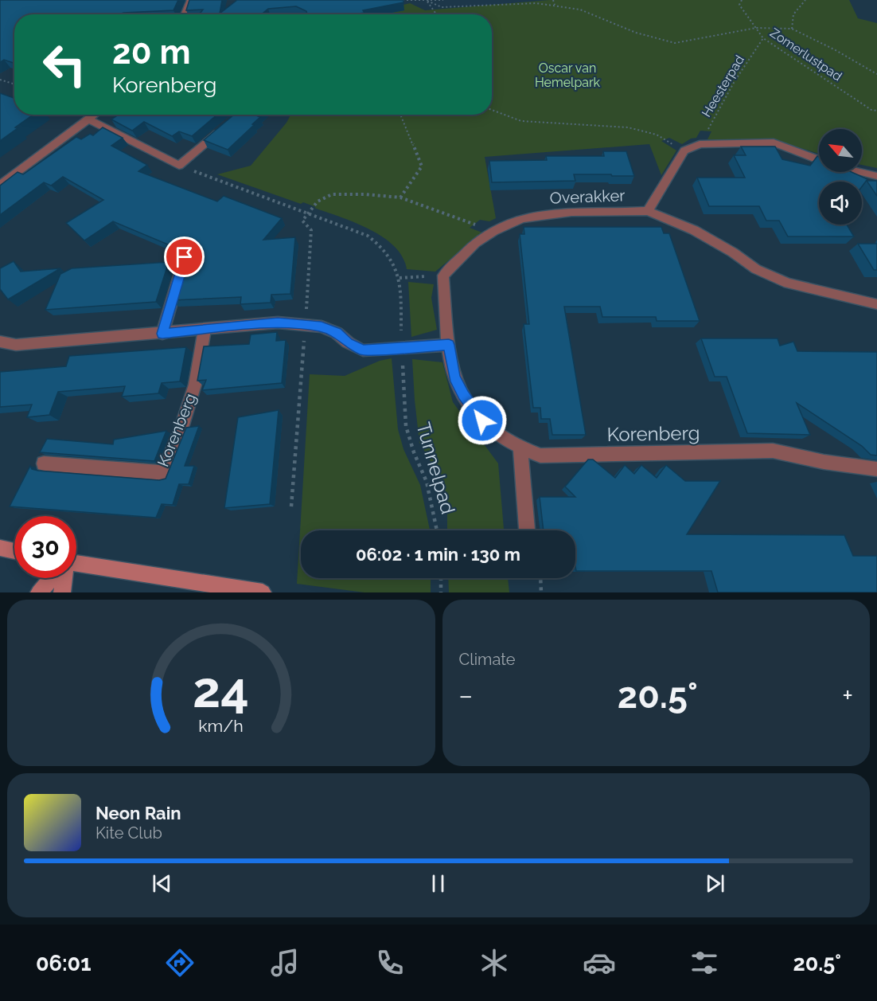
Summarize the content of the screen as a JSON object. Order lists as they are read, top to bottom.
{
  "streets": {
    "street": ["Overakker", "Korenberg"],
    "path": ["Zomerlustpad", "Heesterpad", "Tunnelpad"]
  },
  "crossings": [
    ["Zomerlustpad", "Heesterpad"]
  ],
  "parks": ["Oscar van Hemelpark"],
  "north": "top left",
  "page": {
    "turn": ["20 m", "Korenberg"],
    "limit": "30",
    "trip": "06:02 · 1 min · 130 m",
    "tile": "Climate",
    "heat": ["−", "20.5°", "+"],
    "song": ["Neon Rain", "Kite Club"],
    "tabs": ["06:01", "20.5°"],
    "gauge": ["24", "km/h"]
  }
}
